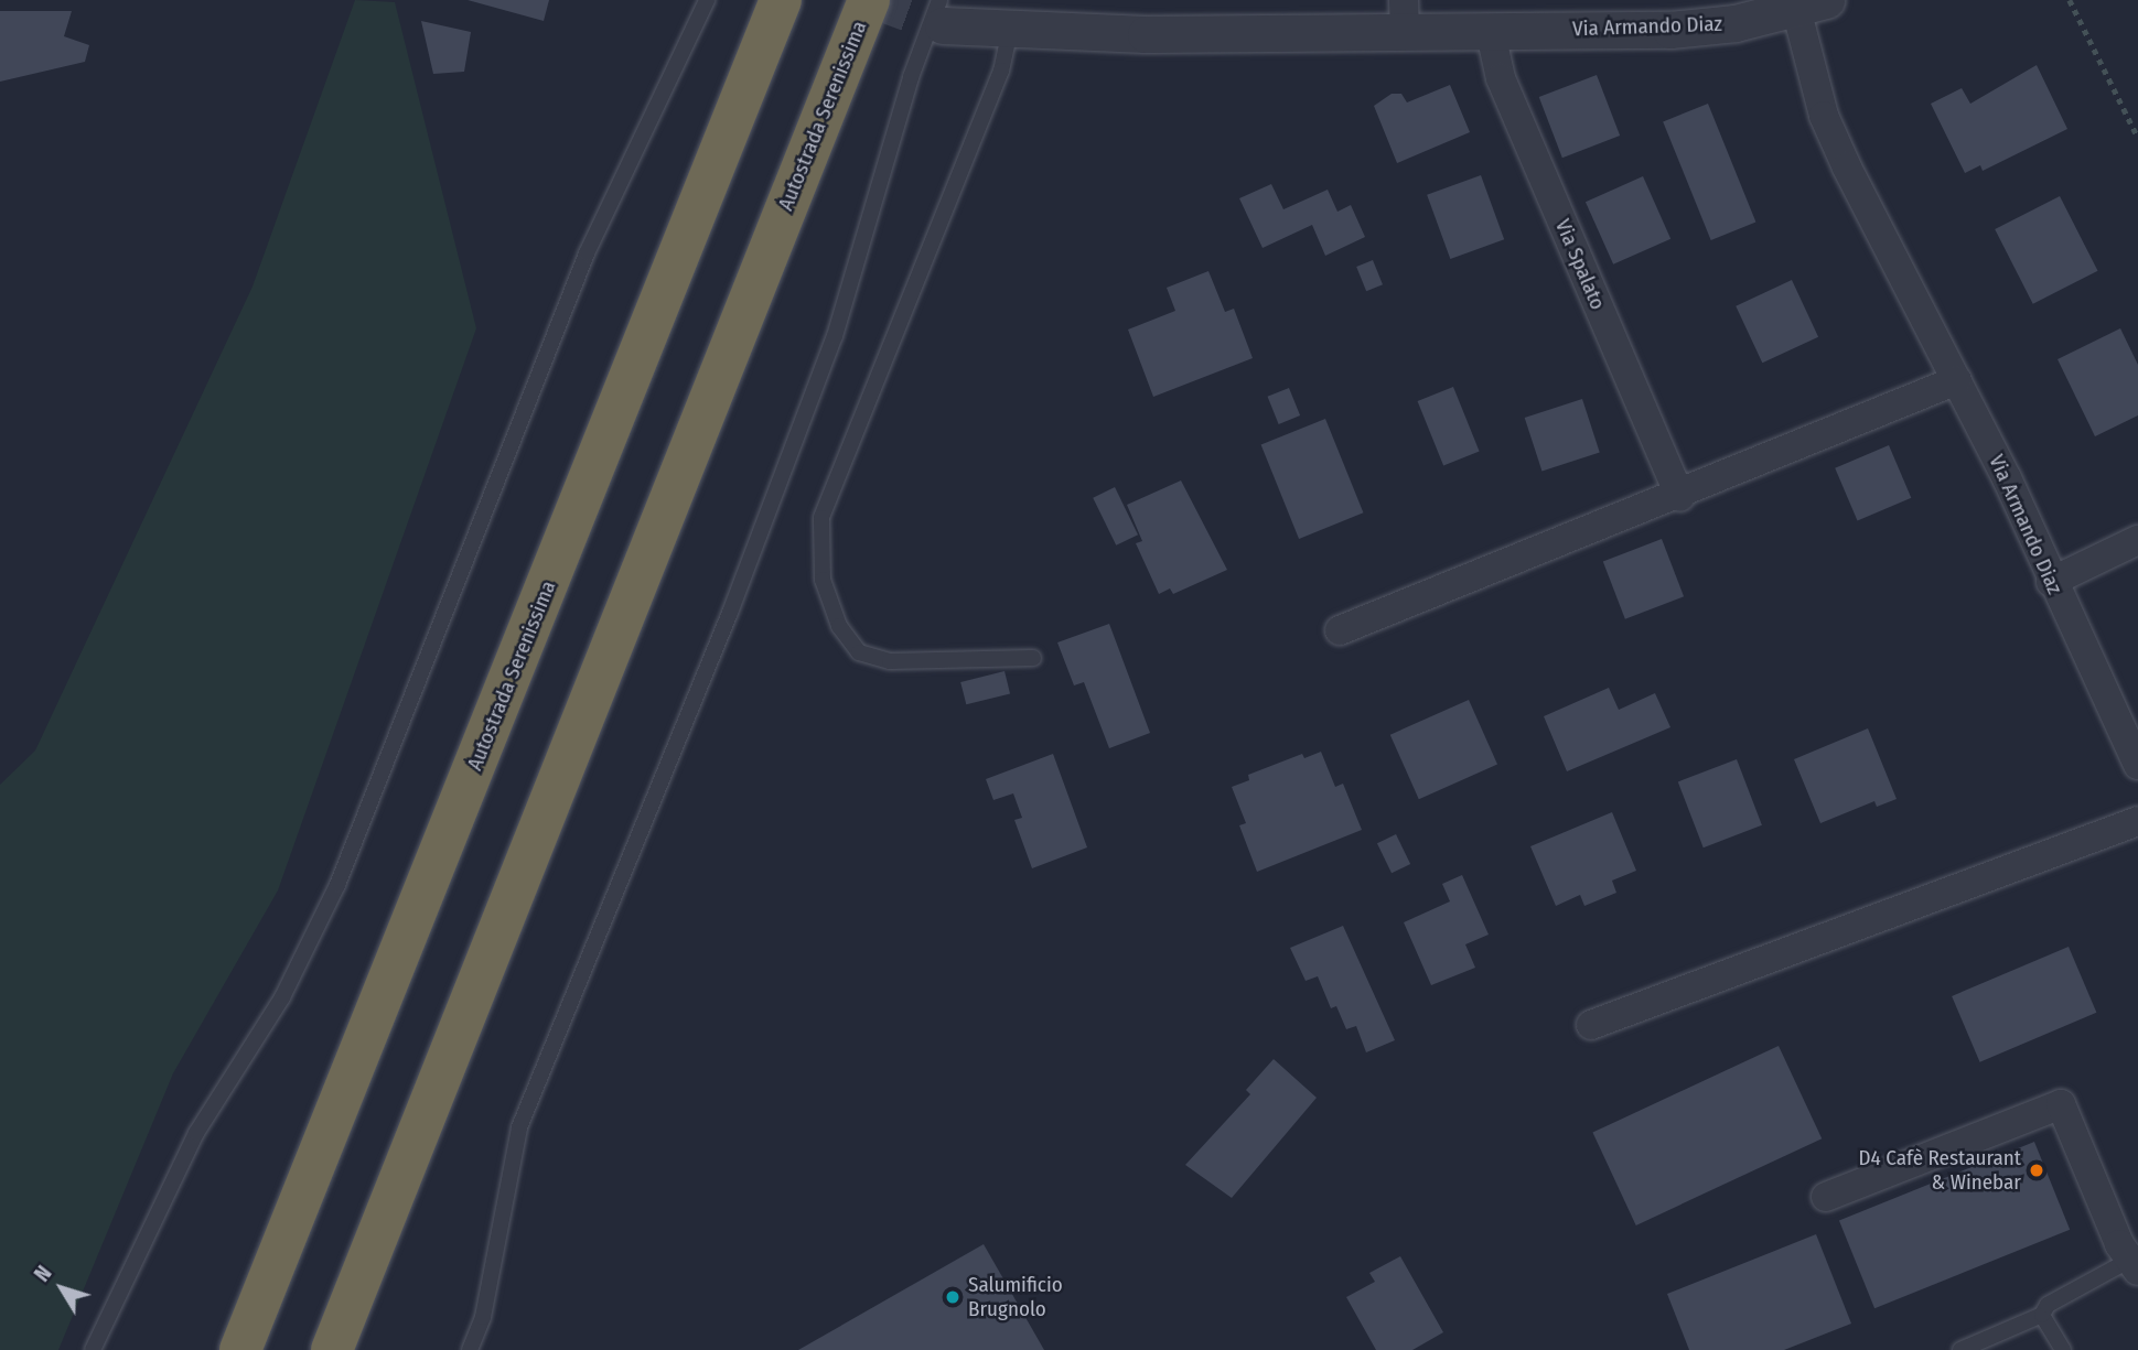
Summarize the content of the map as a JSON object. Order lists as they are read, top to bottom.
{
  "streets": {
    "highway": ["Autostrada Serenissima"],
    "street": ["Via Armando Diaz", "Via Spalato"]
  },
  "crossings": [
    ["Via Armando Diaz", "Via Spalato"]
  ],
  "places": ["D4 Cafè Restaurant & Winebar", "Salumificio Brugnolo"],
  "north": "top left"
}
